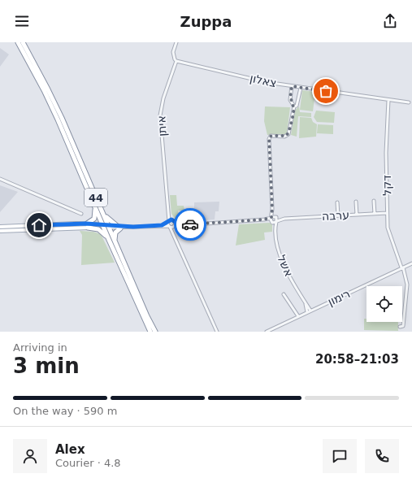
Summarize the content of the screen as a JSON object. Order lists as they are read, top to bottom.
{
  "streets": {
    "highway": ["44"],
    "street": [
      "צאלון",
      "איתן",
      "דקל",
      "ערבה",
      "אשל",
      "רימון"
    ]
  },
  "crossings": [
    ["צאלון", "איתן"],
    ["צאלון", "דקל"],
    ["איתן", "ערבה"],
    ["דקל", "ערבה"],
    ["דקל", "רימון"],
    ["ערבה", "אשל"],
    ["אשל", "רימון"]
  ],
  "page": {
    "header": "Zuppa",
    "heading": ["3 min", "Arriving in", "20:58–21:03"],
    "panel": ["Alex", "Courier · 4.8"],
    "bar": "On the way · 590 m"
  }
}
